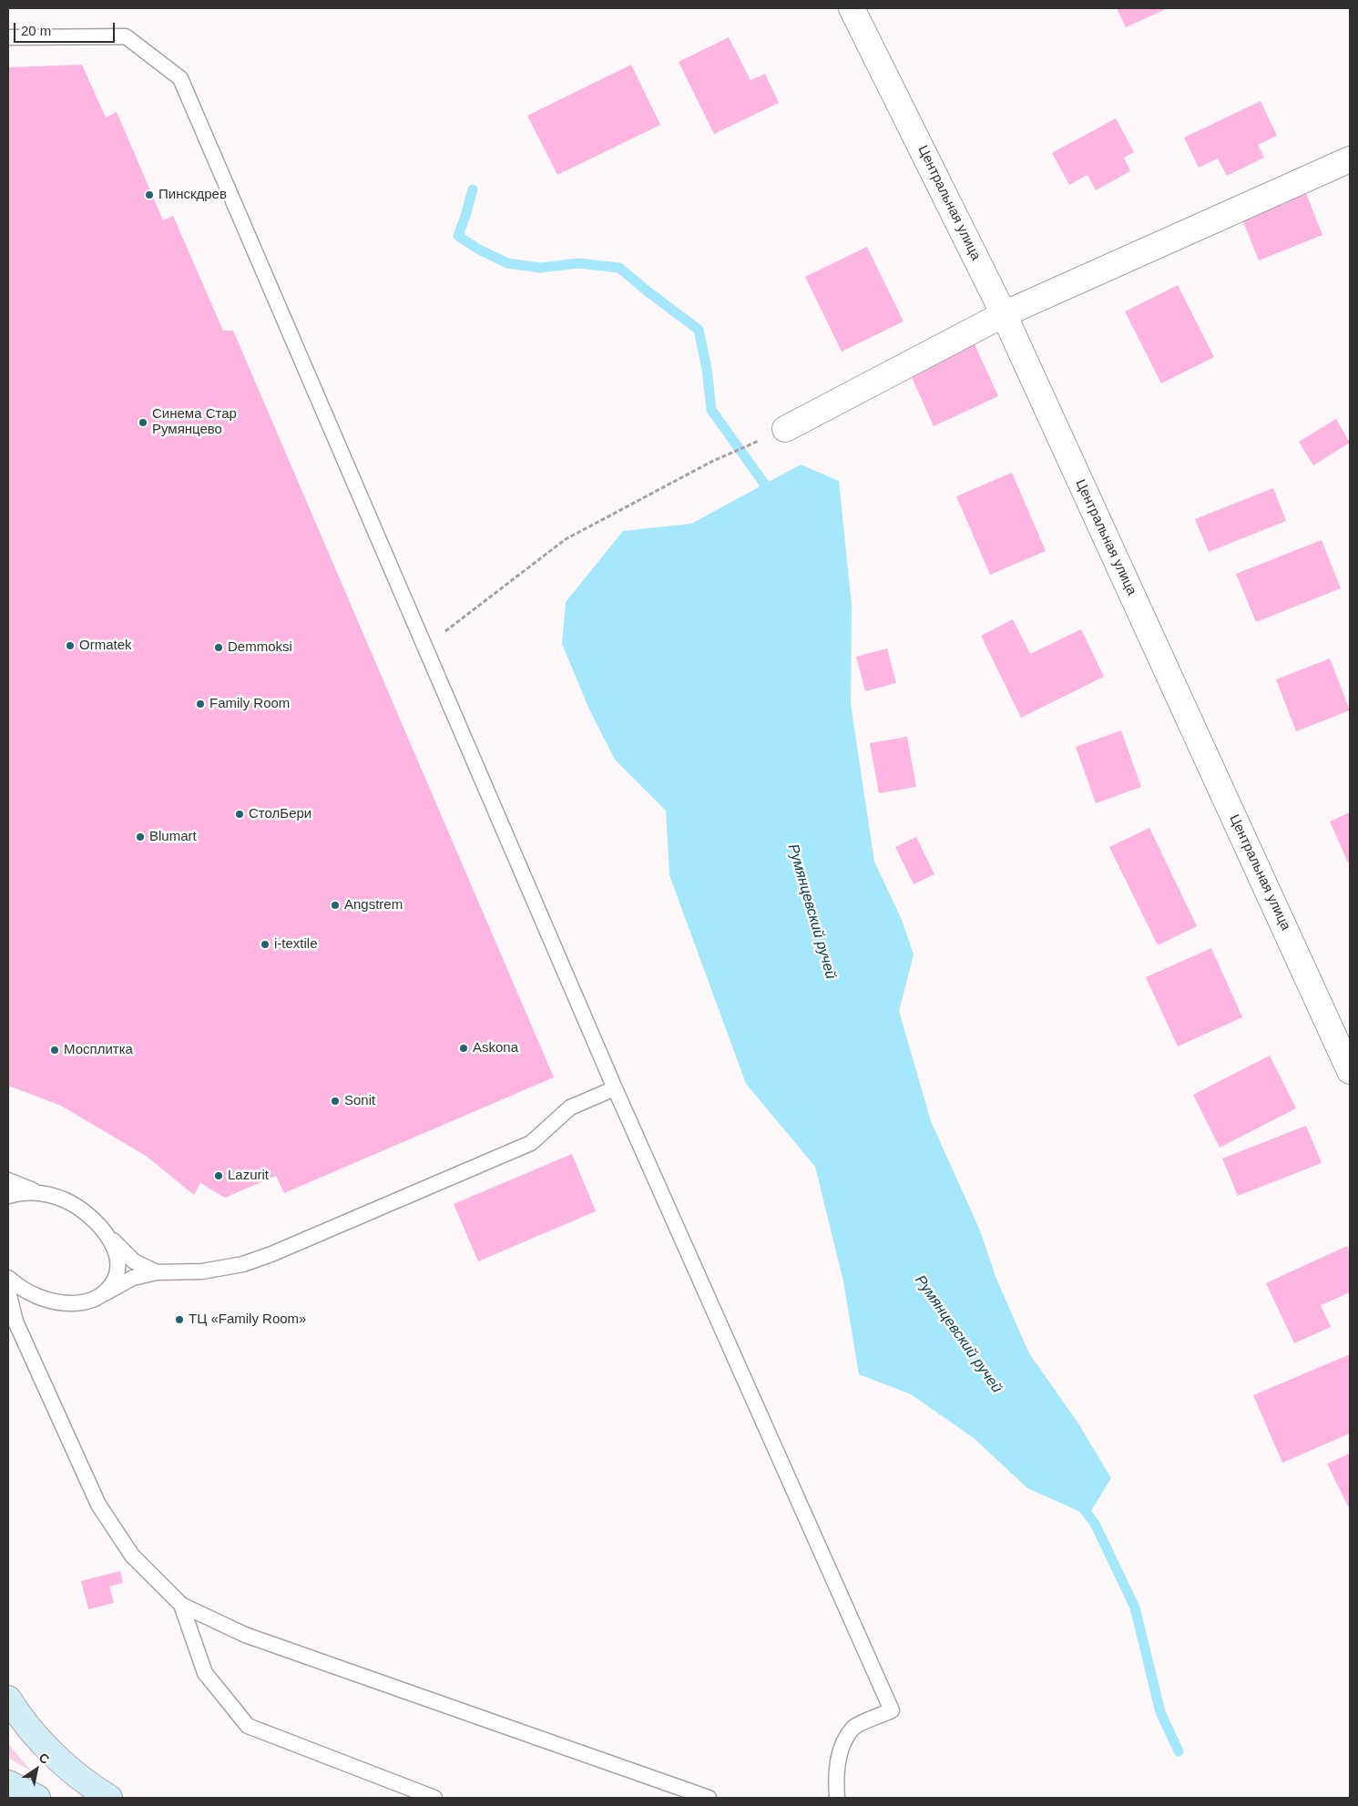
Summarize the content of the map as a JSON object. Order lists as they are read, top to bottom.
{
  "streets": {
    "street": ["Центральная улица"]
  },
  "water": ["Румянцевский ручей"],
  "places": [
    "Пинскдрев",
    "Синема Стар Румянцево",
    "Ormatek",
    "Demmoksi",
    "Family Room",
    "СтолБери",
    "Blumart",
    "Angstrem",
    "i-textile",
    "Askona",
    "Мосплитка",
    "Sonit",
    "Lazurit",
    "ТЦ «Family Room»"
  ],
  "scale_bar": "20 m",
  "north": "top right"
}
